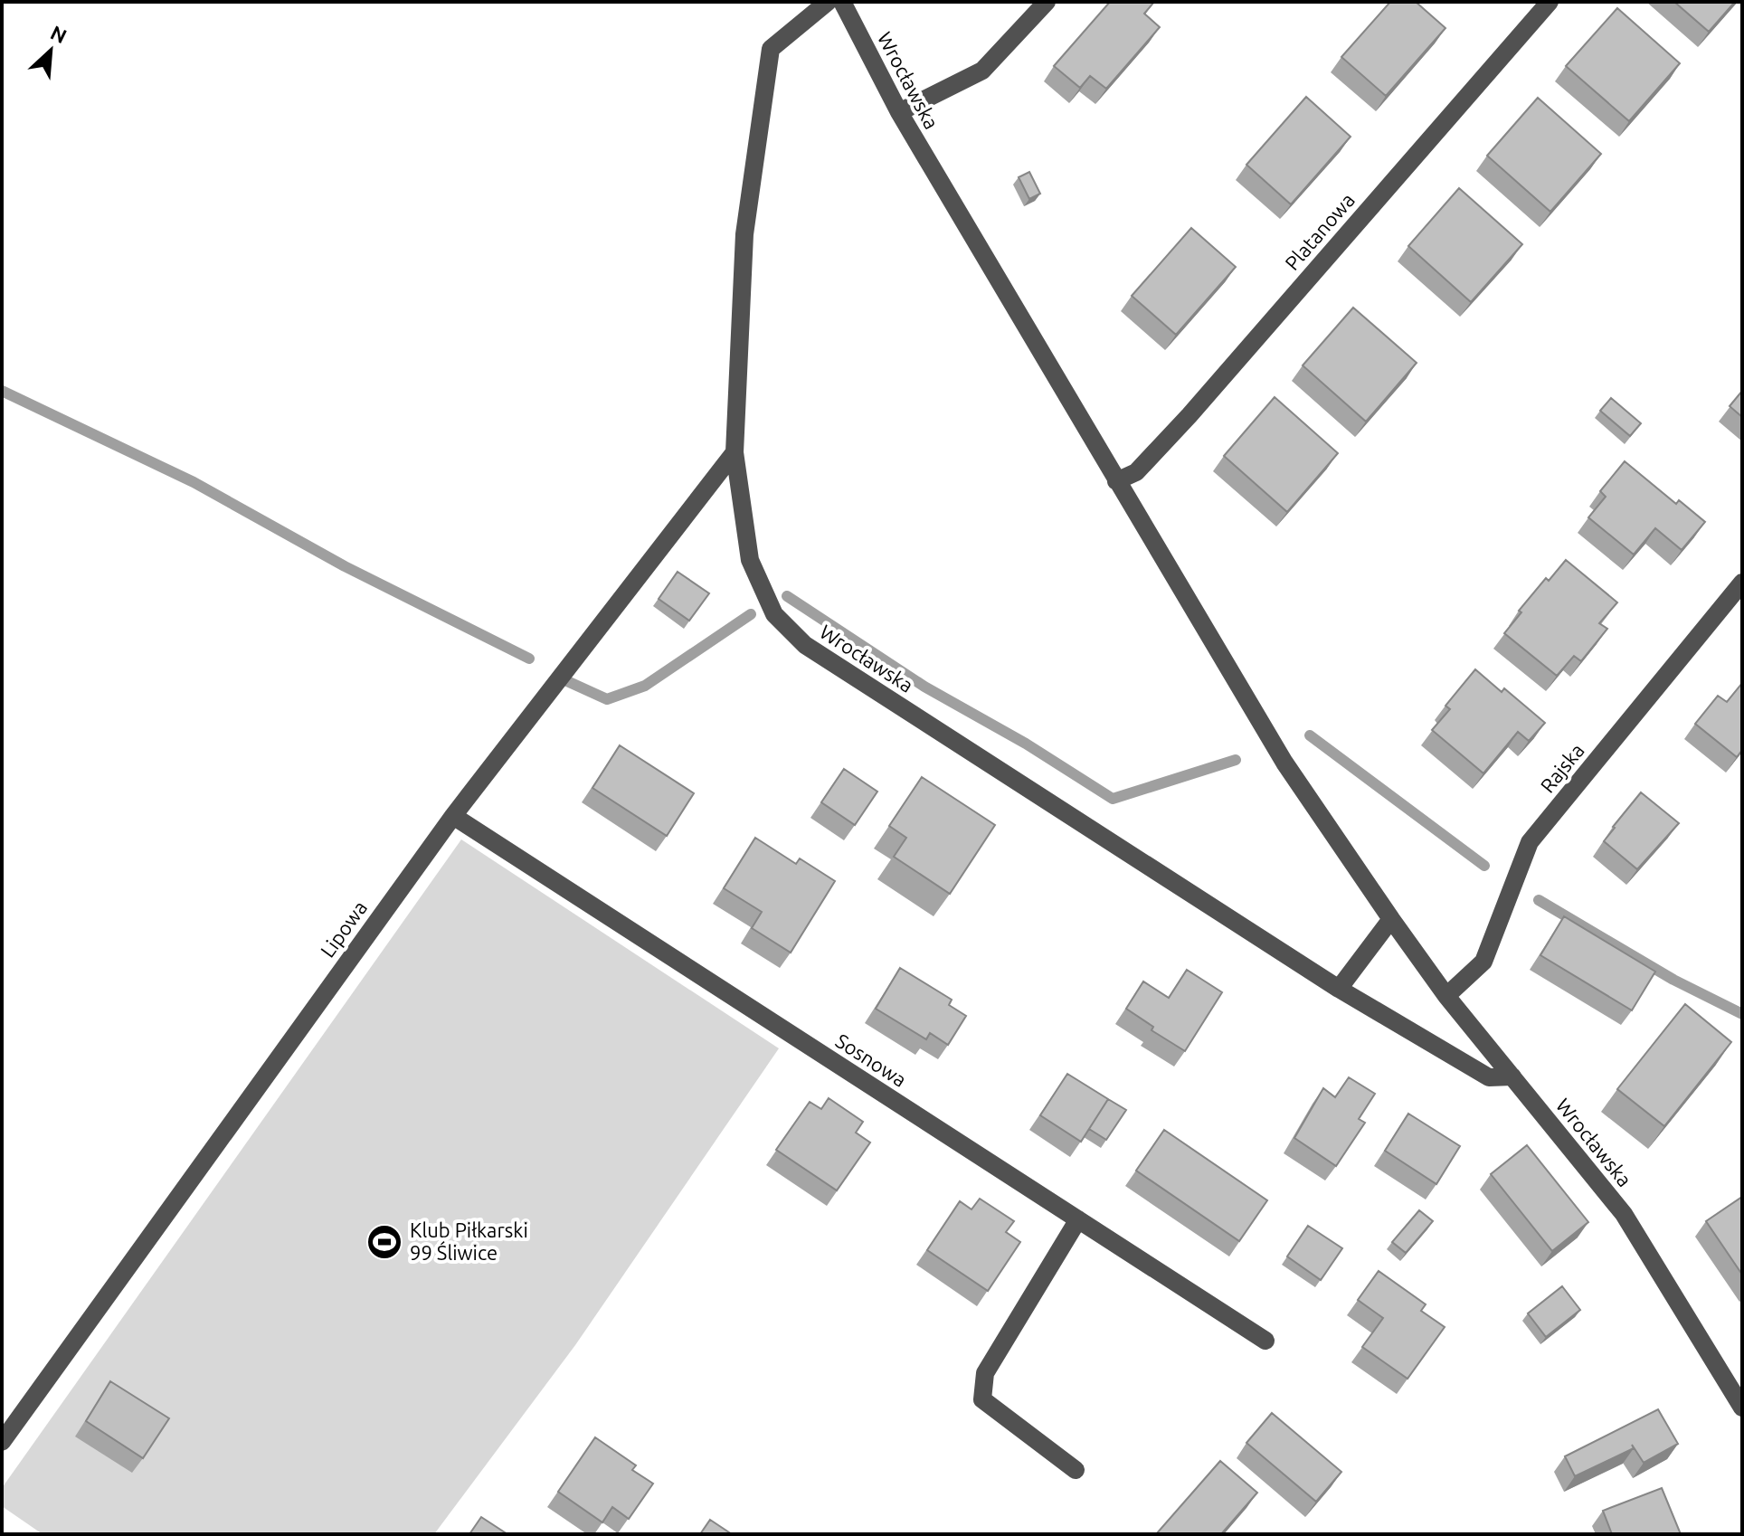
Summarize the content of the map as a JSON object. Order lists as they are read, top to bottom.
{
  "streets": {
    "street": [
      "Wrocławska",
      "Platanowa",
      "Rajska",
      "Lipowa",
      "Sosnowa"
    ]
  },
  "crossings": [
    ["Wrocławska", "Platanowa"],
    ["Wrocławska", "Rajska"],
    ["Wrocławska", "Lipowa"],
    ["Lipowa", "Sosnowa"]
  ],
  "places": {
    "sports": ["Klub Piłkarski 99 Śliwice"]
  },
  "north": "top right"
}
